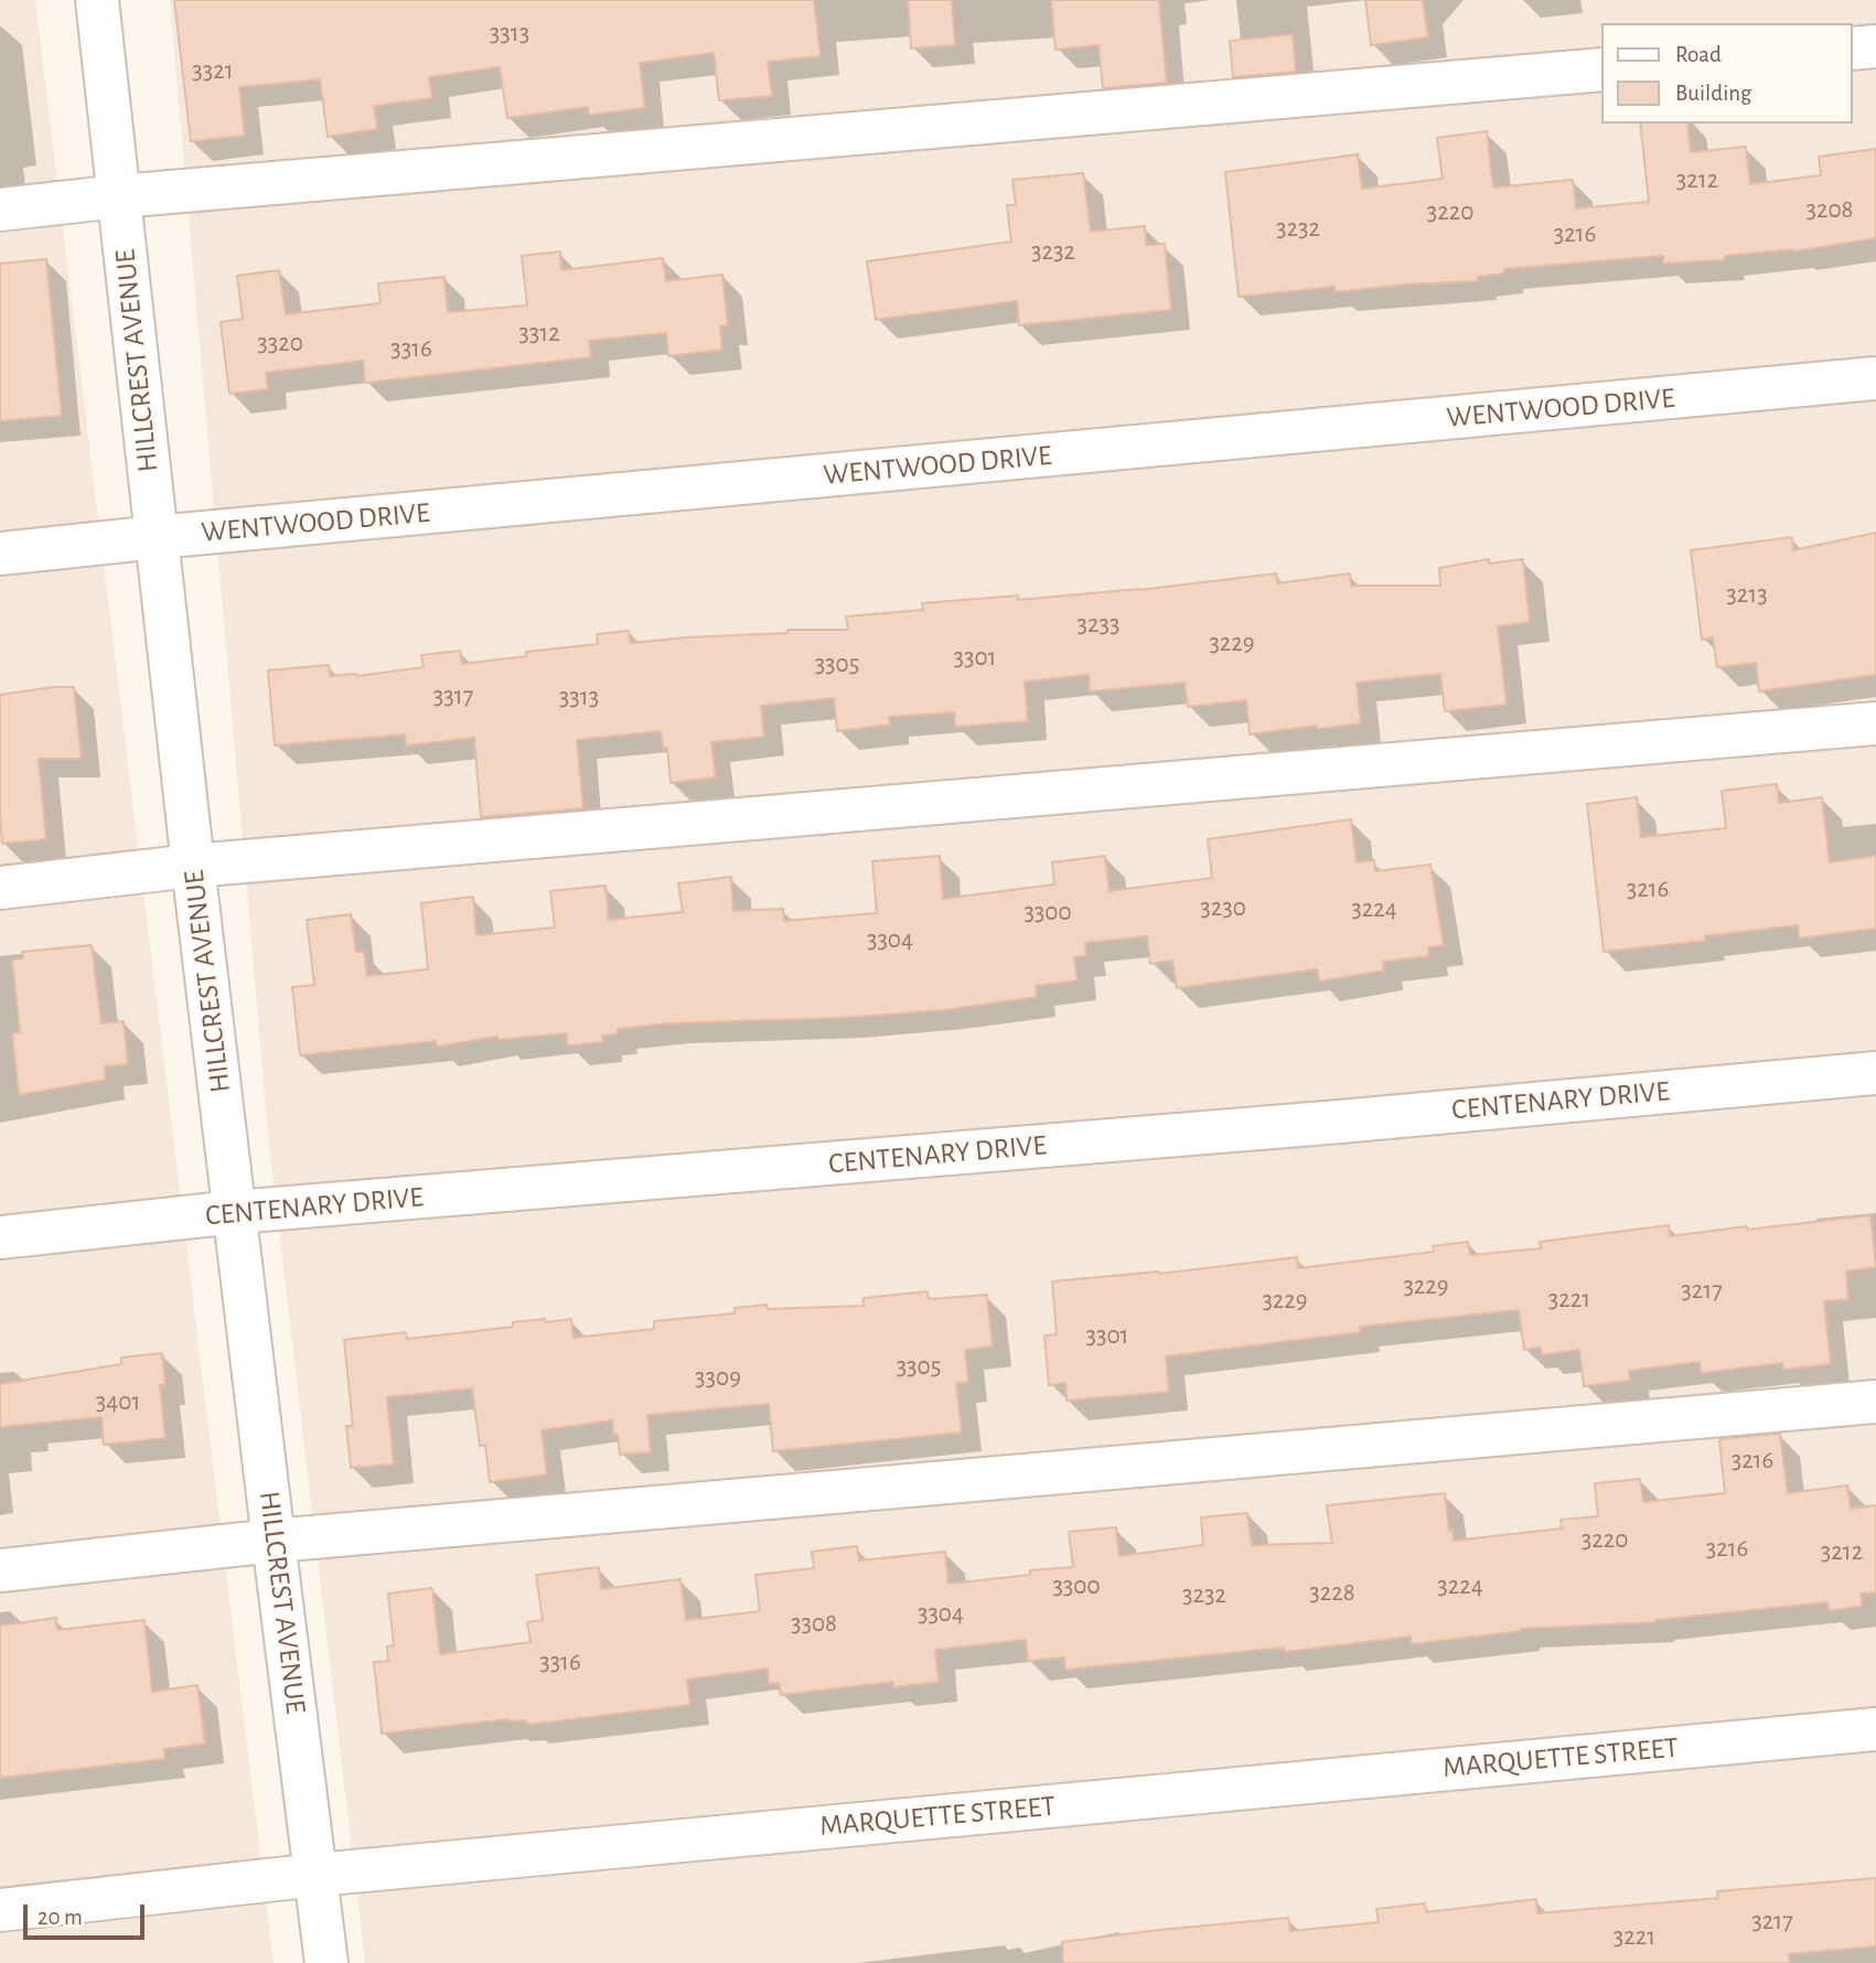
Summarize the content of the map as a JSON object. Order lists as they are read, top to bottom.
{
  "streets": {
    "street": [
      "HILLCREST AVENUE",
      "WENTWOOD DRIVE",
      "CENTENARY DRIVE",
      "MARQUETTE STREET"
    ]
  },
  "crossings": [
    ["HILLCREST AVENUE", "WENTWOOD DRIVE"],
    ["HILLCREST AVENUE", "CENTENARY DRIVE"],
    ["HILLCREST AVENUE", "MARQUETTE STREET"]
  ],
  "house_numbers": [
    "3313",
    "3321",
    "3212",
    "3208",
    "3220",
    "3232",
    "3216",
    "3232",
    "3312",
    "3320",
    "3316",
    "3213",
    "3233",
    "3229",
    "3301",
    "3305",
    "3317",
    "3313",
    "3216",
    "3230",
    "3224",
    "3300",
    "3304",
    "3229",
    "3217",
    "3221",
    "3229",
    "3301",
    "3305",
    "3309",
    "3401",
    "3216",
    "3220",
    "3216",
    "3212",
    "3300",
    "3224",
    "3228",
    "3232",
    "3304",
    "3308",
    "3316",
    "3217",
    "3221"
  ],
  "legend": ["Road", "Building"],
  "scale_bar": "20 m"
}
